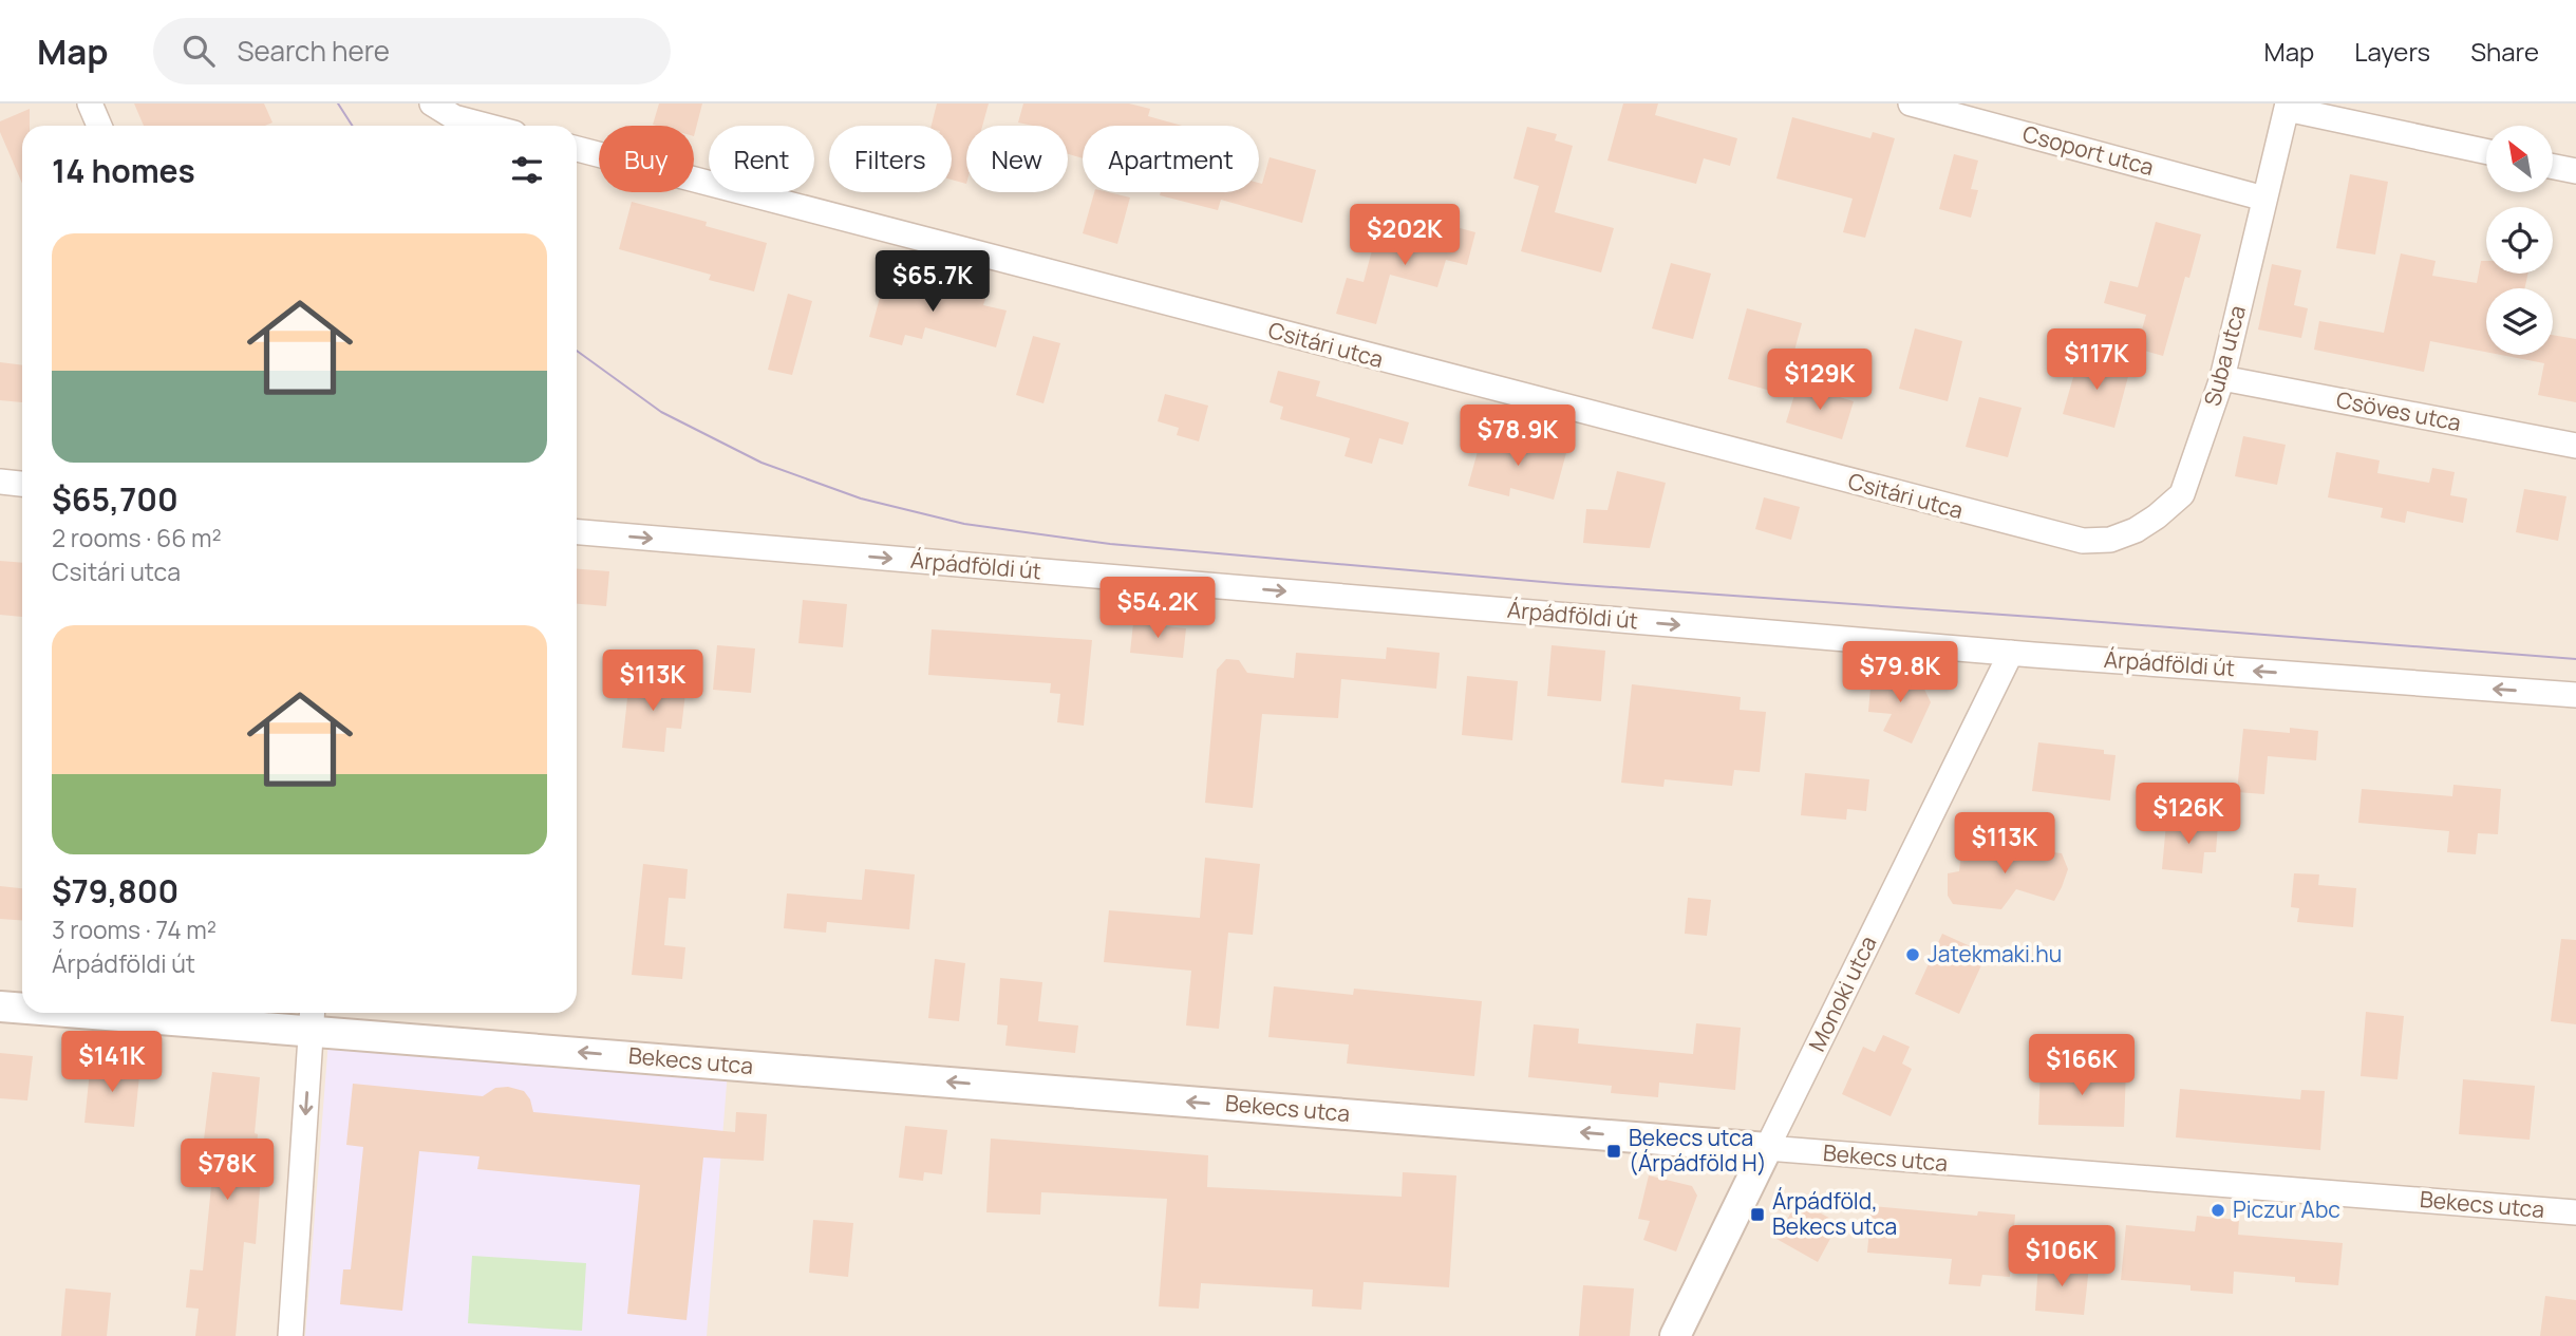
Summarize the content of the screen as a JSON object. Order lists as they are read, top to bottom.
{
  "streets": {
    "street": [
      "Csoport utca",
      "Csitári utca",
      "Suba utca",
      "Csöves utca",
      "Árpádföldi út",
      "Monoki utca",
      "Bekecs utca"
    ]
  },
  "crossings": [
    ["Csoport utca", "Suba utca"],
    ["Csitári utca", "Suba utca"],
    ["Suba utca", "Csöves utca"],
    ["Árpádföldi út", "Monoki utca"],
    ["Monoki utca", "Bekecs utca"]
  ],
  "one_way": ["Bekecs utca"],
  "places": {
    "other": ["Jatekmaki.hu", "Piczur Abc"],
    "transit": ["Bekecs utca (Árpádföld H)", "Árpádföld, Bekecs utca"]
  },
  "north": "top left",
  "page": {
    "header": "Map",
    "search": "Search here",
    "nav": ["Map", "Layers", "Share"],
    "chip": [
      "Buy",
      "Rent",
      "Filters",
      "New",
      "Apartment"
    ],
    "heading": "14 homes",
    "price": [
      "$202K",
      "$65.7K",
      "$117K",
      "$129K",
      "$78.9K",
      "$54.2K",
      "$79.8K",
      "$113K",
      "$126K",
      "$113K",
      "$141K",
      "$166K",
      "$78K",
      "$106K"
    ],
    "list": [
      {
        "name": "$65,700",
        "note": "2 rooms · 66 m² · Csitári utca"
      },
      {
        "name": "$79,800",
        "note": "3 rooms · 74 m² · Árpádföldi út"
      }
    ]
  }
}
